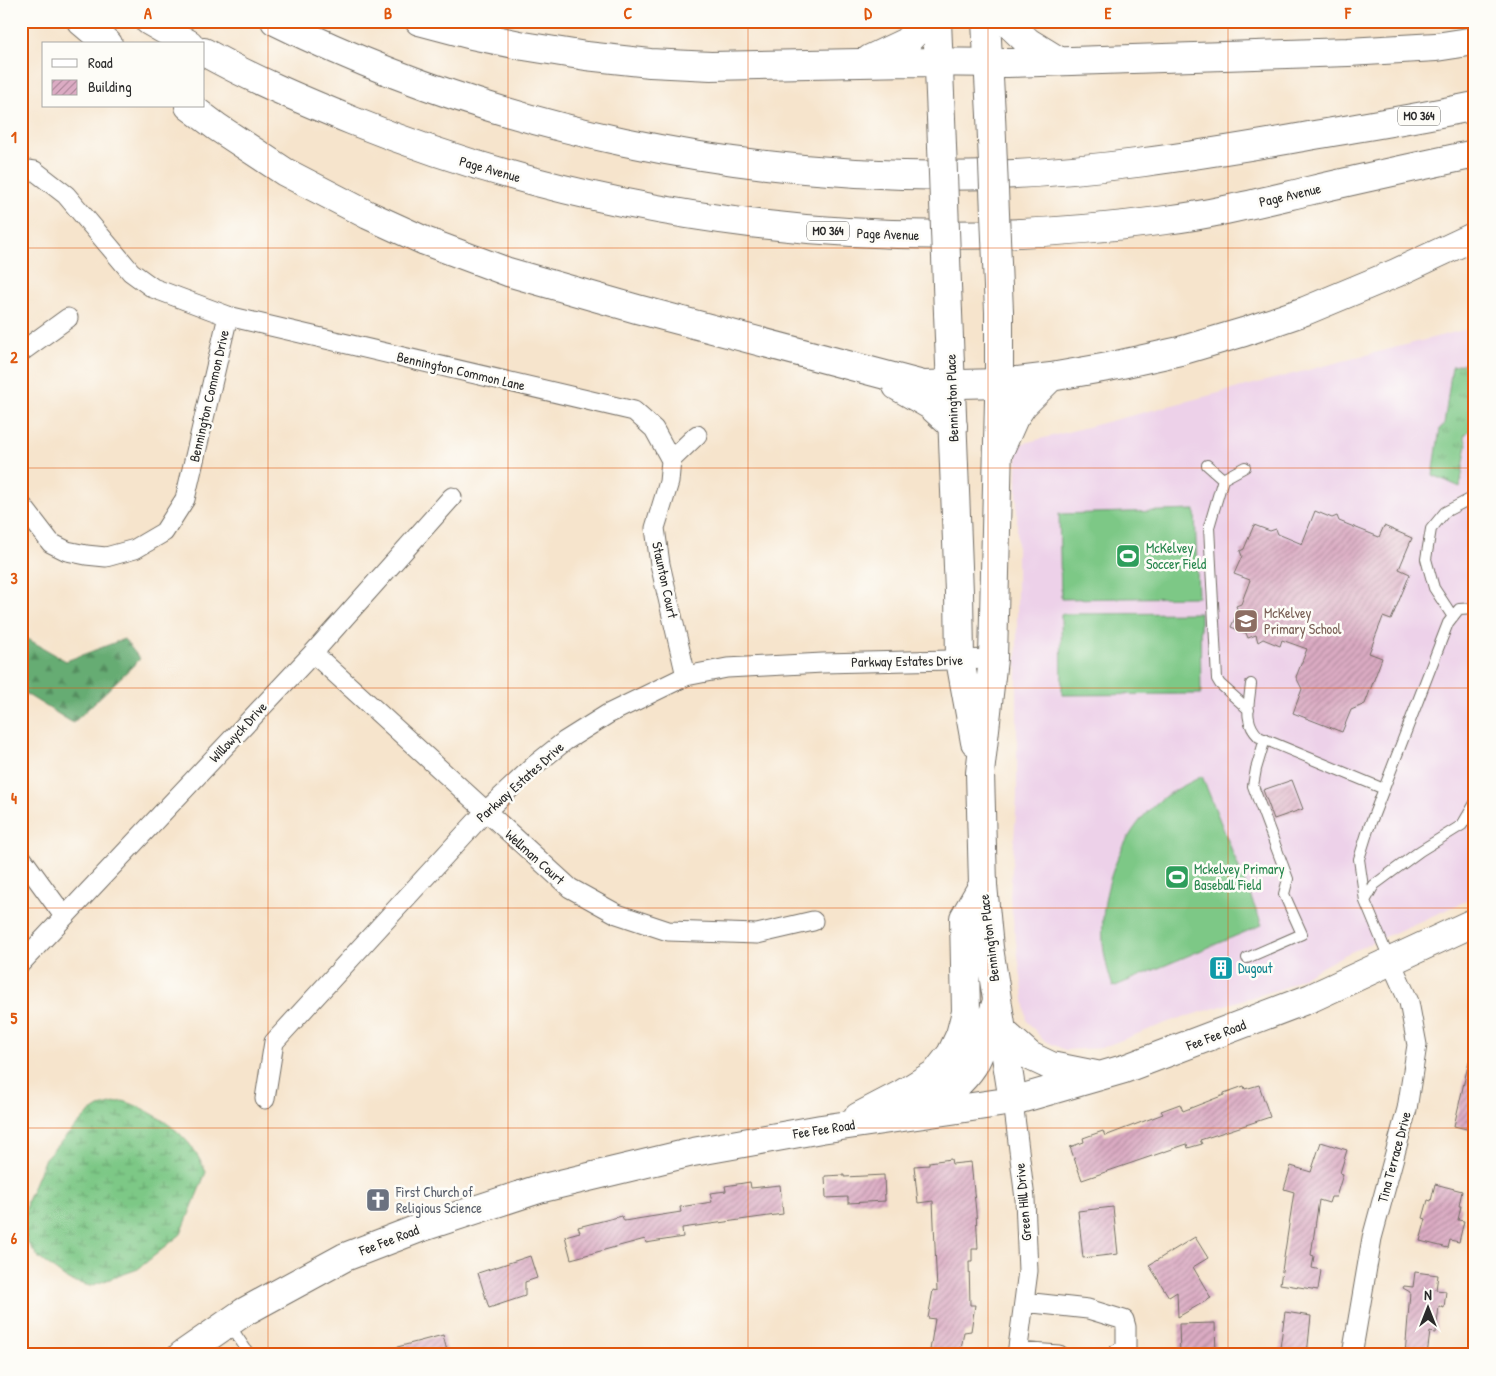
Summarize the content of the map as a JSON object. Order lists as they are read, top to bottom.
{
  "streets": {
    "main road": [
      "MO 364",
      "Page Avenue",
      "Bennington Place",
      "Fee Fee Road"
    ],
    "street": [
      "Bennington Common Lane",
      "Bennington Common Drive",
      "Staunton Court",
      "Parkway Estates Drive",
      "Willowyck Drive",
      "Wellman Court",
      "Tina Terrace Drive",
      "Green Hill Drive"
    ]
  },
  "crossings": [
    ["Bennington Common Lane", "Bennington Common Drive"],
    ["Bennington Common Lane", "Staunton Court"],
    ["Bennington Place", "Parkway Estates Drive"],
    ["Bennington Place", "Fee Fee Road"],
    ["Bennington Place", "Green Hill Drive"],
    ["Staunton Court", "Parkway Estates Drive"],
    ["Parkway Estates Drive", "Wellman Court"],
    ["Willowyck Drive", "Wellman Court"],
    ["Fee Fee Road", "Tina Terrace Drive"],
    ["Fee Fee Road", "Green Hill Drive"]
  ],
  "places": {
    "sports": ["McKelvey Soccer Field", "Mckelvey Primary Baseball Field"],
    "school or university": ["McKelvey Primary School"],
    "building": ["Dugout"],
    "church": ["First Church of Religious Science"]
  },
  "legend": ["Road", "Building"],
  "north": "top",
  "grid": {
    "columns": [
      "A",
      "B",
      "C",
      "D",
      "E",
      "F"
    ],
    "rows": [
      "1",
      "2",
      "3",
      "4",
      "5",
      "6"
    ]
  }
}
